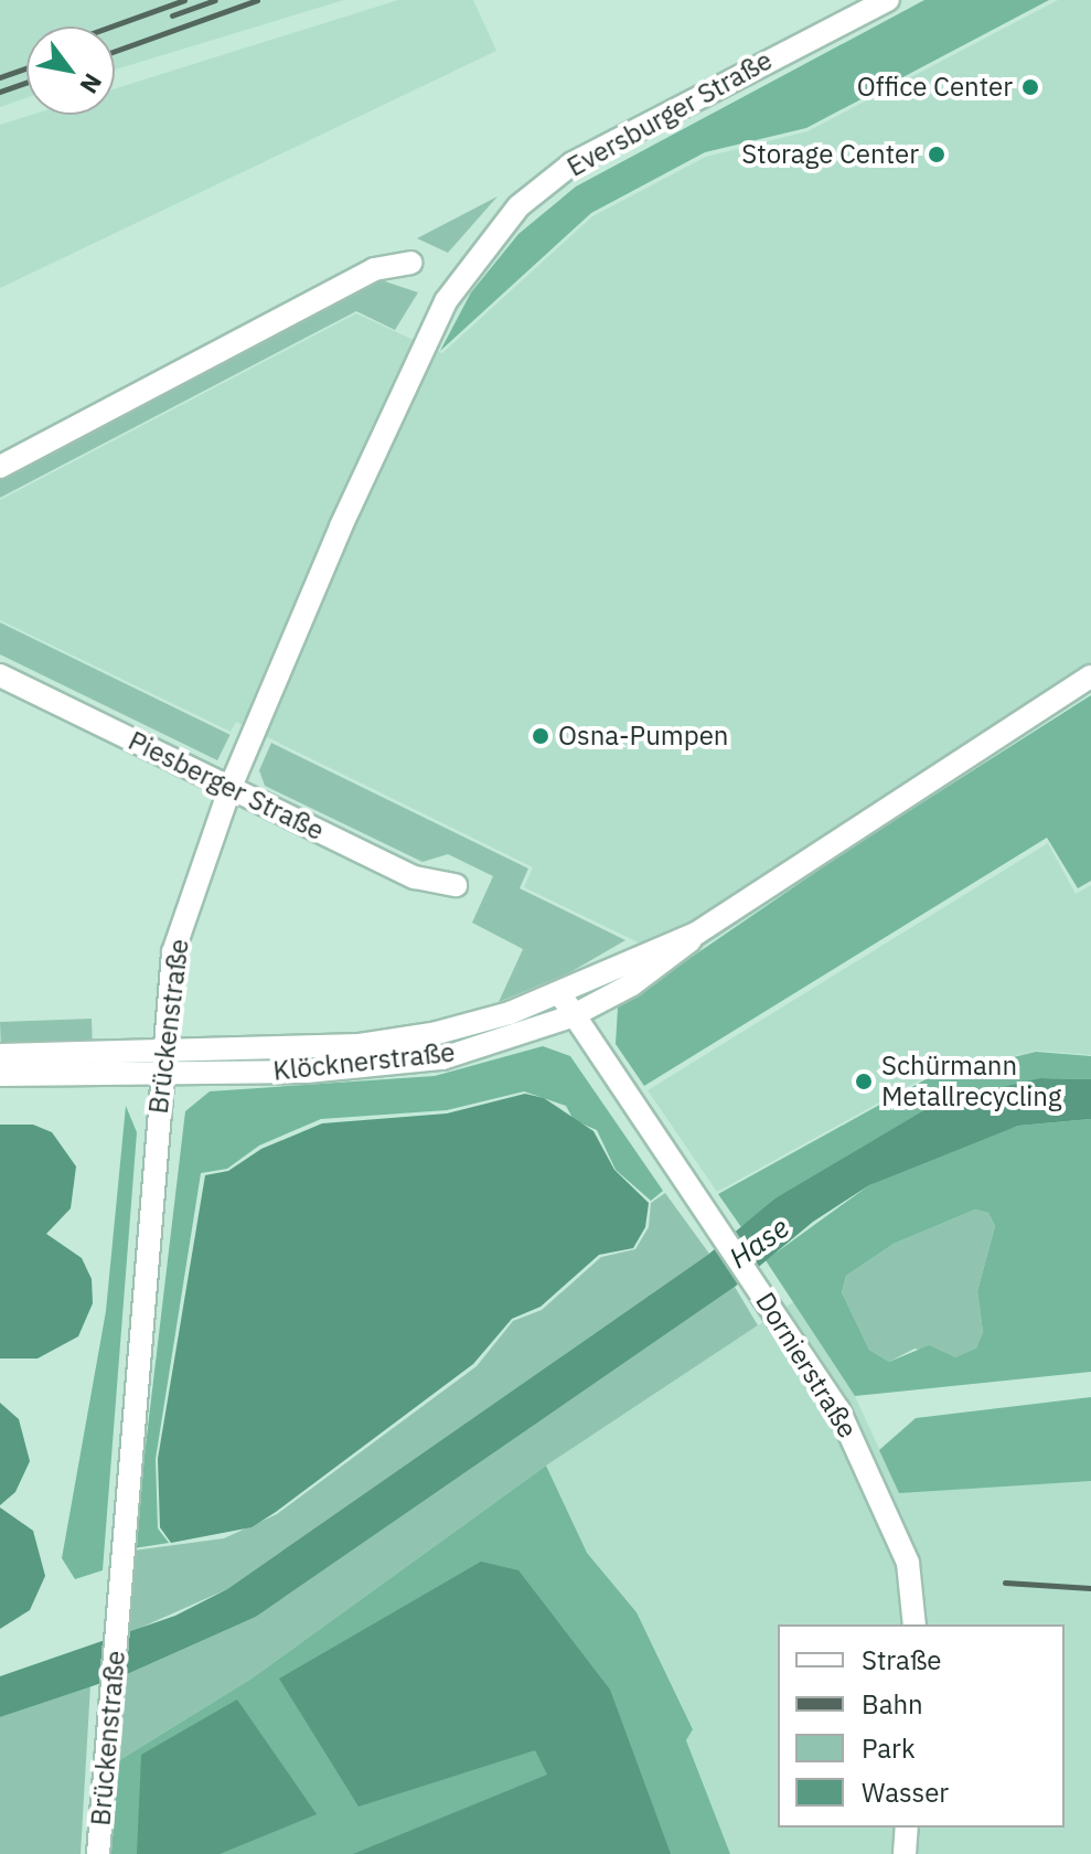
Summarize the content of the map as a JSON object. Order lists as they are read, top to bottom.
{
  "streets": {
    "street": [
      "Eversburger Straße",
      "Piesberger Straße",
      "Brückenstraße",
      "Klöcknerstraße",
      "Dornierstraße"
    ]
  },
  "crossings": [
    ["Eversburger Straße", "Brückenstraße"],
    ["Piesberger Straße", "Brückenstraße"],
    ["Brückenstraße", "Klöcknerstraße"],
    ["Klöcknerstraße", "Dornierstraße"]
  ],
  "water": ["Hase"],
  "places": [
    "Office Center",
    "Storage Center",
    "Osna-Pumpen",
    "Schürmann Metallrecycling"
  ],
  "legend": [
    "Straße",
    "Bahn",
    "Park",
    "Wasser"
  ],
  "north": "bottom right"
}
